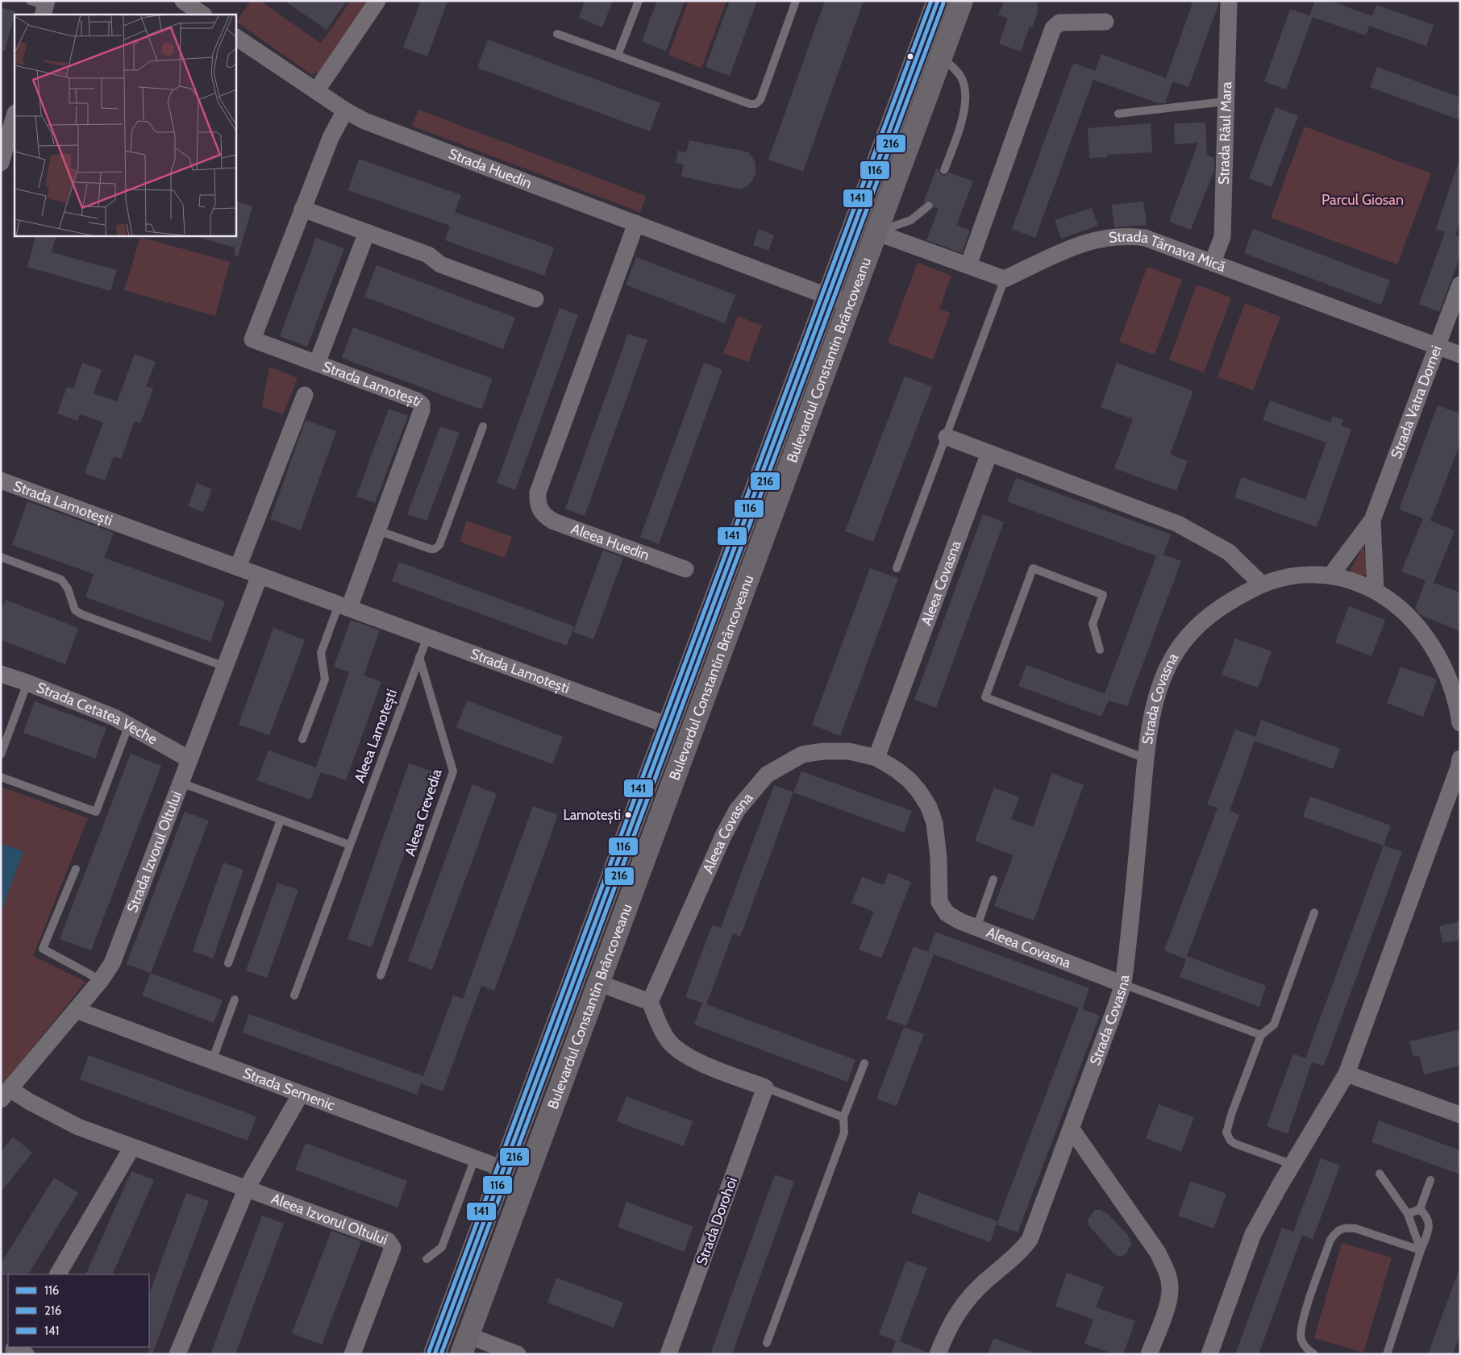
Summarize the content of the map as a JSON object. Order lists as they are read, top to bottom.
{
  "streets": {
    "main road": ["Bulevardul Constantin Brâncoveanu"],
    "street": [
      "Strada Râul Mara",
      "Strada Huedin",
      "Strada Târnava Mică",
      "Strada Lamotești",
      "Strada Vatra Dornei",
      "Aleea Huedin",
      "Aleea Covasna",
      "Strada Covasna",
      "Strada Cetatea Veche",
      "Strada Izvorul Oltului",
      "Strada Semenic",
      "Aleea Izvorul Oltului",
      "Strada Dorohoi"
    ],
    "lane": ["Aleea Lamotești", "Aleea Crevedia"]
  },
  "crossings": [
    ["Strada Râul Mara", "Strada Târnava Mică"],
    ["Strada Huedin", "Bulevardul Constantin Brâncoveanu"],
    ["Strada Huedin", "Aleea Huedin"],
    ["Strada Târnava Mică", "Strada Vatra Dornei"],
    ["Bulevardul Constantin Brâncoveanu", "Strada Lamotești"],
    ["Bulevardul Constantin Brâncoveanu", "Strada Semenic"],
    ["Strada Lamotești", "Aleea Lamotești"],
    ["Strada Lamotești", "Strada Izvorul Oltului"],
    ["Strada Vatra Dornei", "Strada Covasna"],
    ["Aleea Covasna", "Strada Covasna"],
    ["Strada Cetatea Veche", "Strada Izvorul Oltului"],
    ["Aleea Lamotești", "Aleea Crevedia"],
    ["Strada Izvorul Oltului", "Strada Semenic"],
    ["Strada Izvorul Oltului", "Aleea Izvorul Oltului"]
  ],
  "parks": ["Parcul Giosan"],
  "places": ["Lamotești"],
  "lines": ["transit line 116", "transit line 141", "transit line 216"],
  "legend": ["116", "216", "141"]
}
